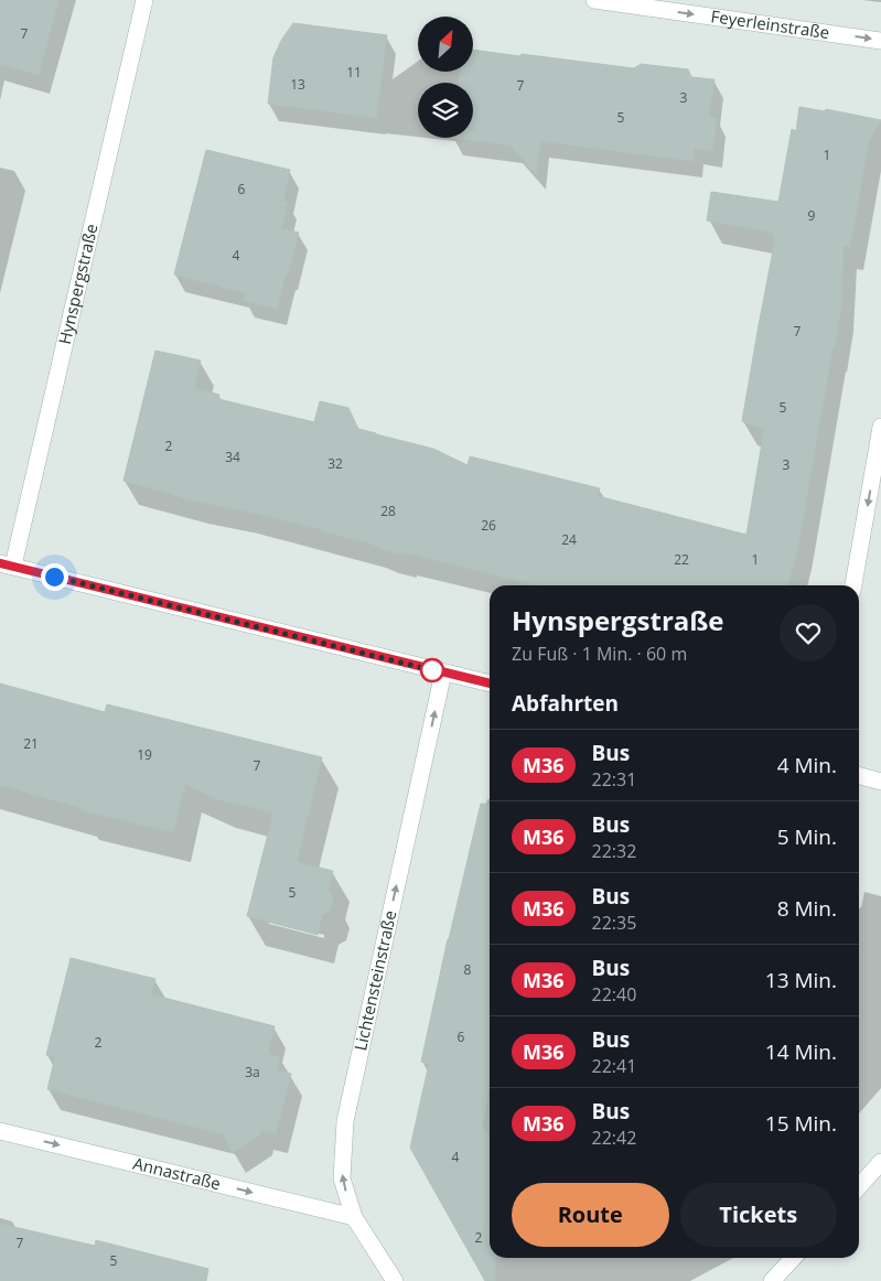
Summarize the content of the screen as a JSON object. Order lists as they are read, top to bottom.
{
  "streets": {
    "street": [
      "Feyerleinstraße",
      "Hynspergstraße",
      "Lichtensteinstraße",
      "Annastraße"
    ]
  },
  "crossings": [
    ["Lichtensteinstraße", "Annastraße"]
  ],
  "one_way": ["Feyerleinstraße", "Lichtensteinstraße", "Annastraße"],
  "lines": ["bus line M36"],
  "house_numbers": [
    "7",
    "11",
    "13",
    "7",
    "3",
    "5",
    "1",
    "6",
    "9",
    "4",
    "7",
    "5",
    "2",
    "34",
    "32",
    "3",
    "28",
    "26",
    "24",
    "22",
    "1",
    "21",
    "19",
    "7",
    "5",
    "8",
    "6",
    "2",
    "3a",
    "4",
    "2",
    "7",
    "5"
  ],
  "north": "top right",
  "page": {
    "heading": [
      ["Hynspergstraße", "Zu Fuß · 1 Min. · 60 m"],
      "Abfahrten"
    ],
    "list": [
      {
        "mark": "M36",
        "name": "Bus",
        "note": "22:31",
        "value": "4 Min."
      },
      {
        "mark": "M36",
        "name": "Bus",
        "note": "22:32",
        "value": "5 Min."
      },
      {
        "mark": "M36",
        "name": "Bus",
        "note": "22:35",
        "value": "8 Min."
      },
      {
        "mark": "M36",
        "name": "Bus",
        "note": "22:40",
        "value": "13 Min."
      },
      {
        "mark": "M36",
        "name": "Bus",
        "note": "22:41",
        "value": "14 Min."
      },
      {
        "mark": "M36",
        "name": "Bus",
        "note": "22:42",
        "value": "15 Min."
      }
    ],
    "buttons": ["Route", "Tickets"]
  }
}
